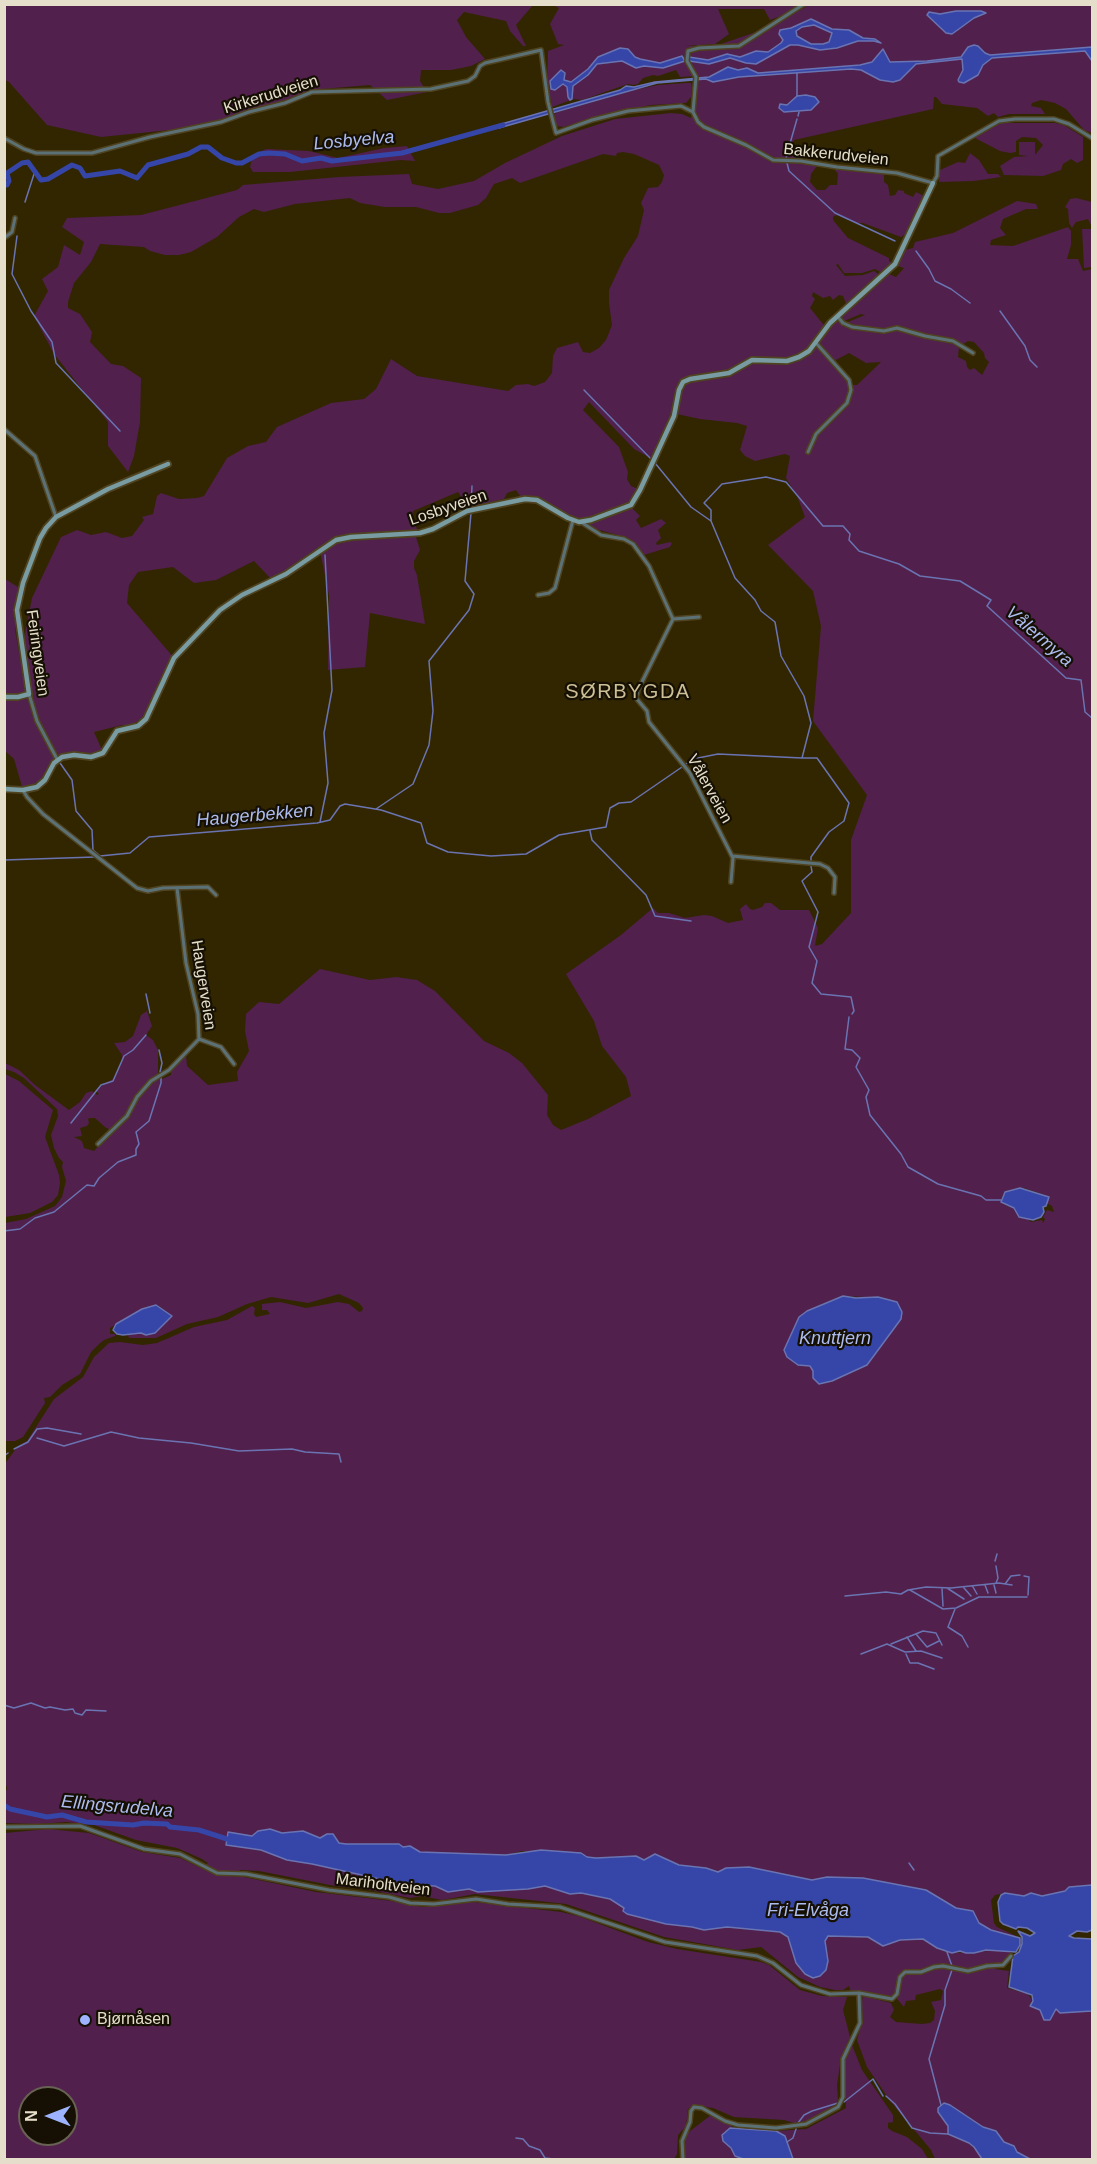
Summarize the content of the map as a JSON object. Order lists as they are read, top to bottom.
{
  "streets": {
    "main road": ["Losbyveien", "Feiringveien"],
    "street": [
      "Kirkerudveien",
      "Bakkerudveien",
      "Vålerveien",
      "Haugerveien",
      "Mariholtveien"
    ]
  },
  "crossings": [
    ["Kirkerudveien", "Bakkerudveien"],
    ["Losbyveien", "Feiringveien"]
  ],
  "districts": ["SØRBYGDA"],
  "water": [
    "Losbyelva",
    "Vålermyra",
    "Haugerbekken",
    "Knuttjern",
    "Ellingsrudelva",
    "Fri-Elvåga"
  ],
  "places": ["Bjørnåsen"],
  "north": "left"
}
